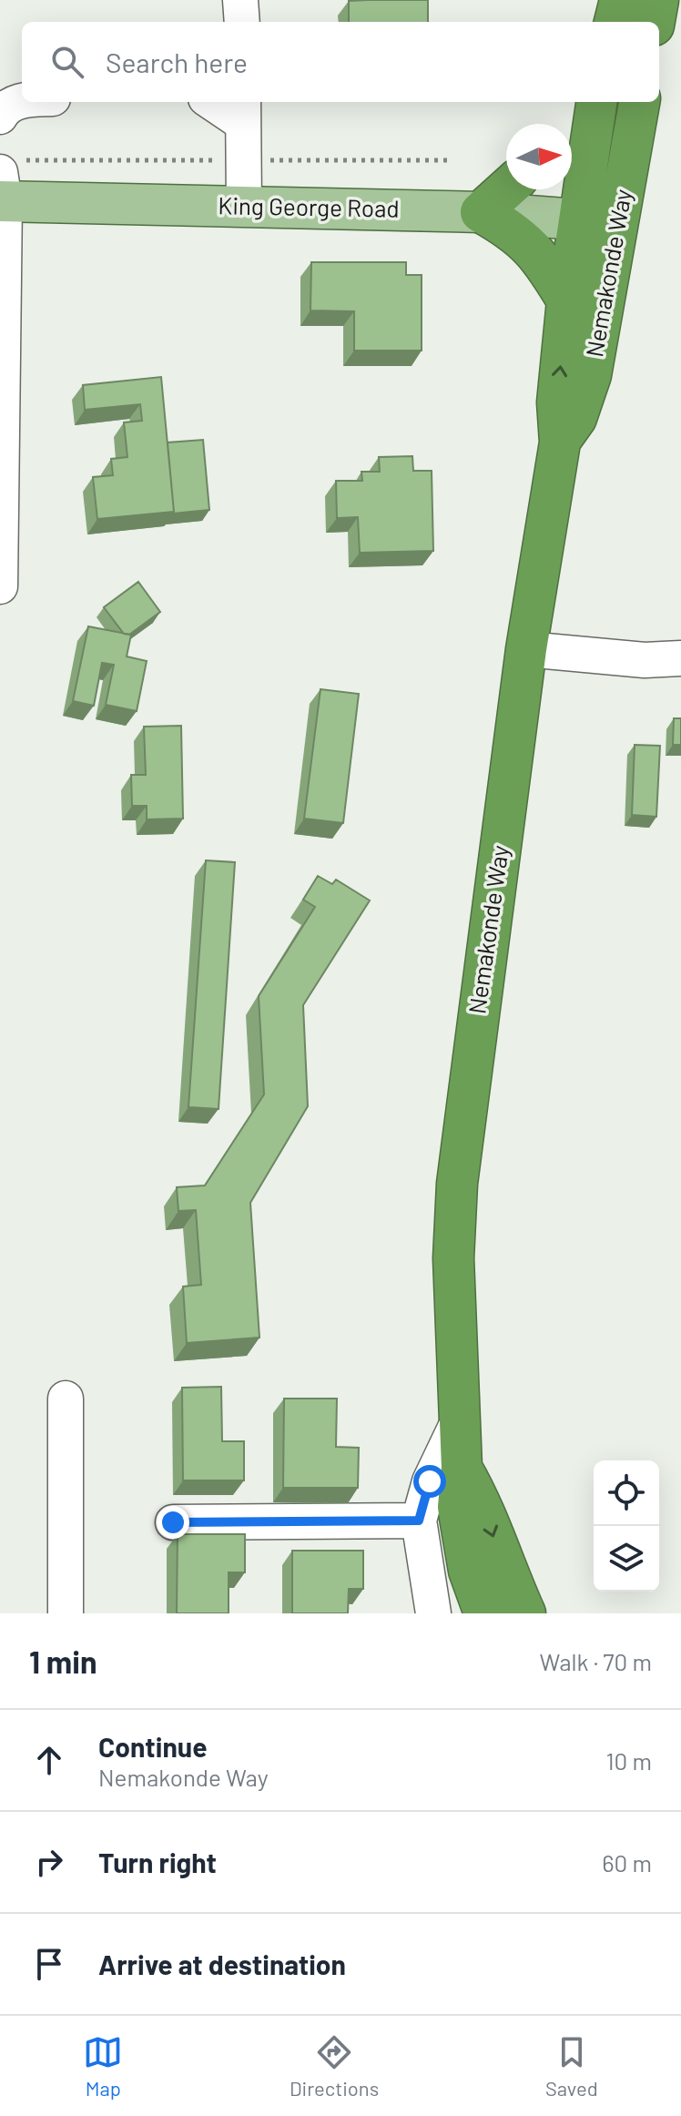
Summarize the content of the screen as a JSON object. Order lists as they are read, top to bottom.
{
  "streets": {
    "highway": ["Nemakonde Way"],
    "main road": ["King George Road"]
  },
  "crossings": [
    ["King George Road", "Nemakonde Way"]
  ],
  "north": "right",
  "page": {
    "search": "Search here",
    "heading": ["1 min", "Walk · 70 m"],
    "list": [
      ["Continue", "Nemakonde Way", "10 m"],
      ["Turn right", "60 m"],
      "Arrive at destination"
    ],
    "nav": ["Map", "Directions", "Saved"]
  }
}
